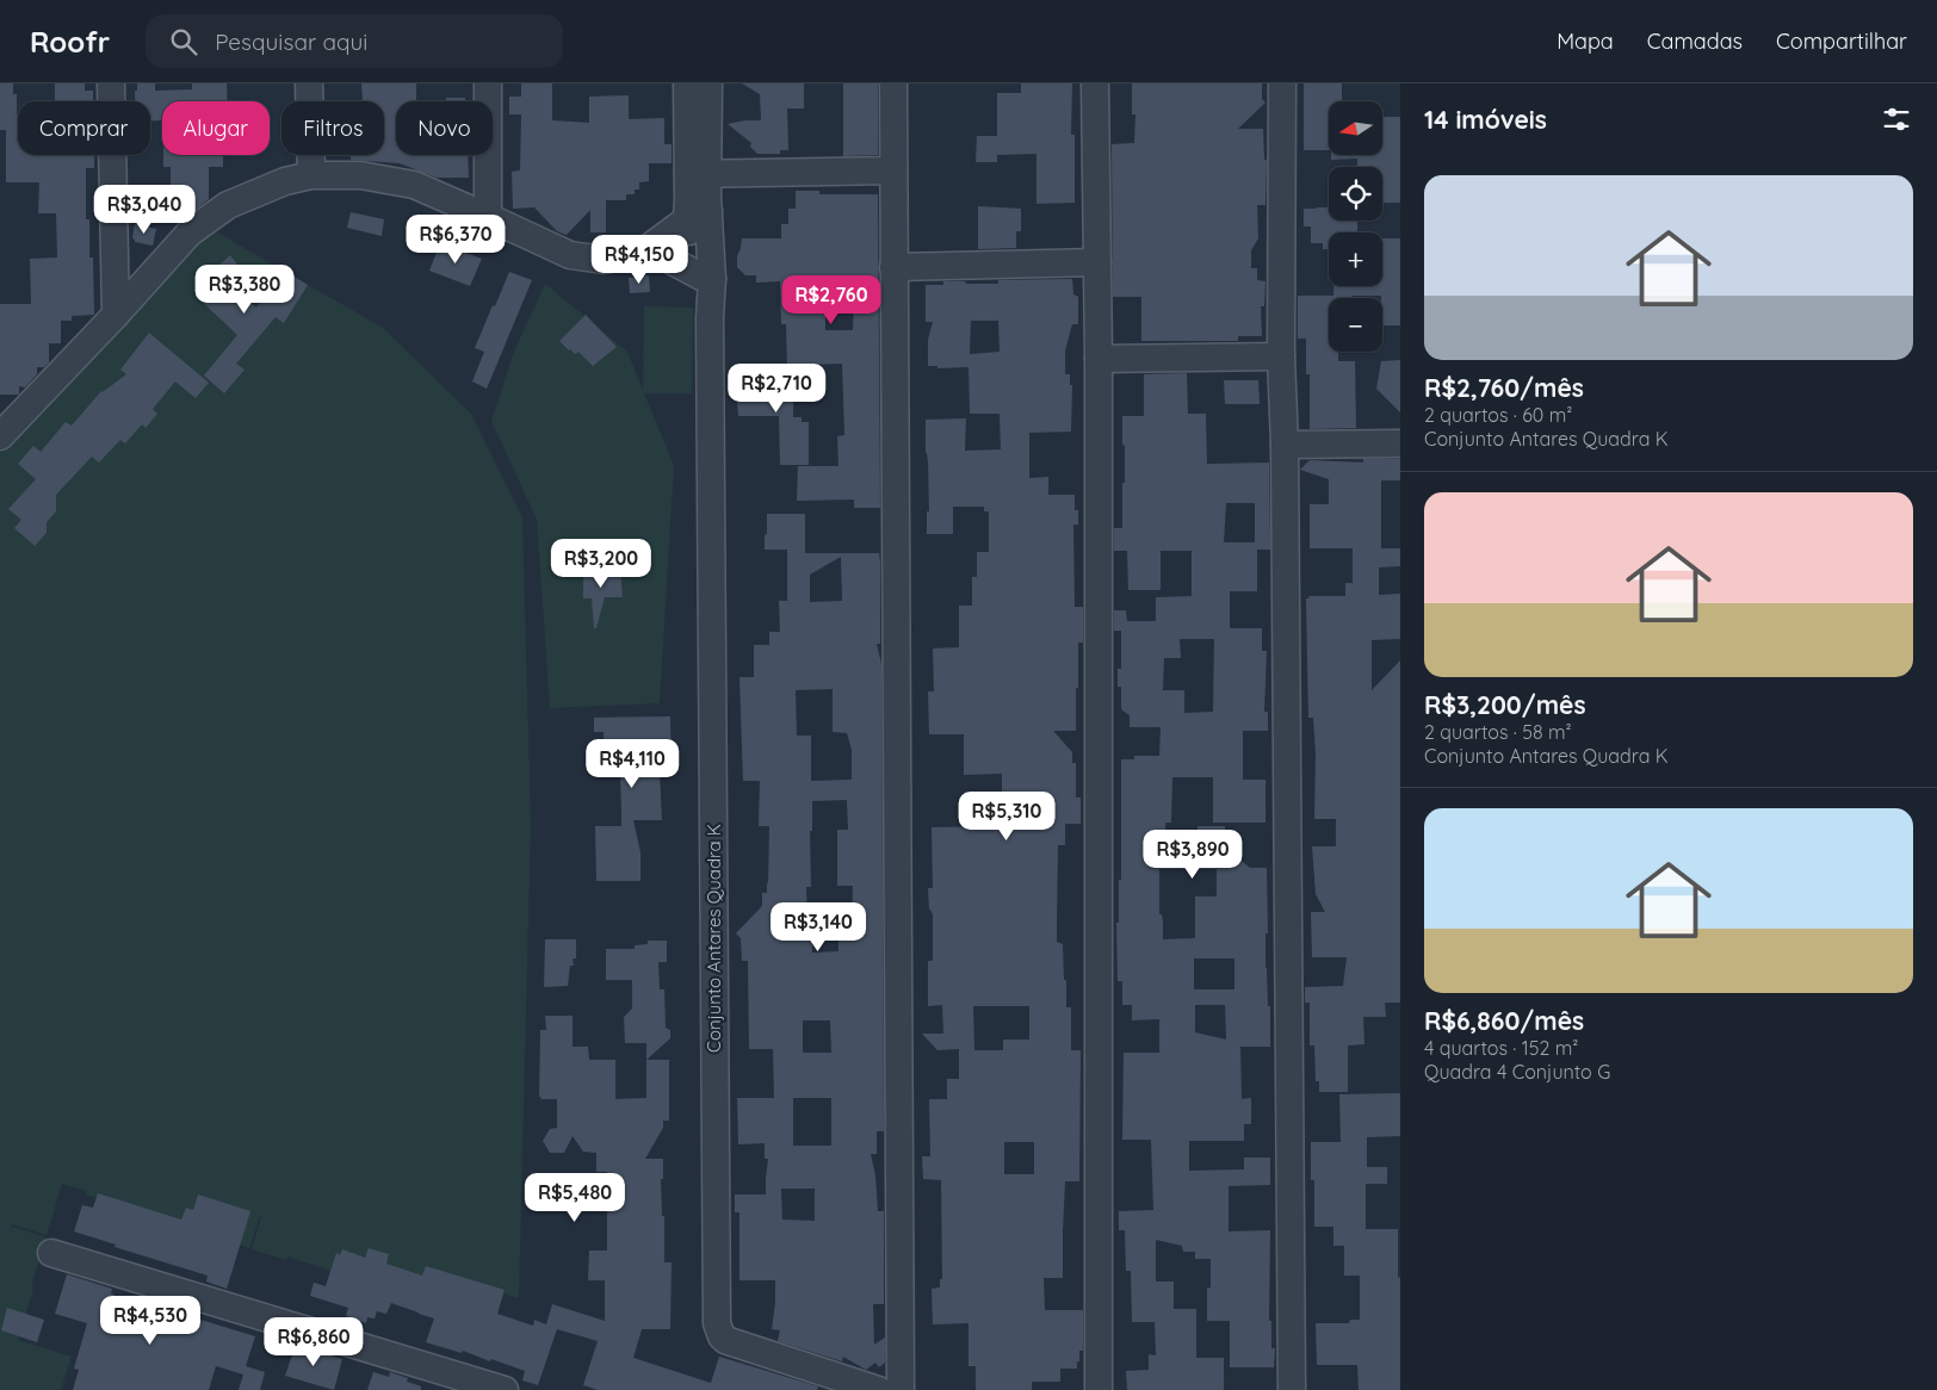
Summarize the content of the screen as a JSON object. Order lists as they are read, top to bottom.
{
  "streets": {
    "street": ["Conjunto Antares Quadra K"]
  },
  "north": "left",
  "page": {
    "header": "Roofr",
    "search": "Pesquisar aqui",
    "nav": ["Mapa", "Camadas", "Compartilhar"],
    "heading": "14 imóveis",
    "map_buttons": ["+", "−"],
    "chip": [
      "Comprar",
      "Alugar",
      "Filtros",
      "Novo"
    ],
    "list": [
      {
        "name": "R$2,760/mês",
        "note": "2 quartos · 60 m² · Conjunto Antares Quadra K"
      },
      {
        "name": "R$3,200/mês",
        "note": "2 quartos · 58 m² · Conjunto Antares Quadra K"
      },
      {
        "name": "R$6,860/mês",
        "note": "4 quartos · 152 m² · Quadra 4 Conjunto G"
      }
    ],
    "price": [
      "R$3,040",
      "R$6,370",
      "R$4,150",
      "R$3,380",
      "R$2,760",
      "R$2,710",
      "R$3,200",
      "R$4,110",
      "R$5,310",
      "R$3,890",
      "R$3,140",
      "R$5,480",
      "R$4,530",
      "R$6,860"
    ]
  }
}
